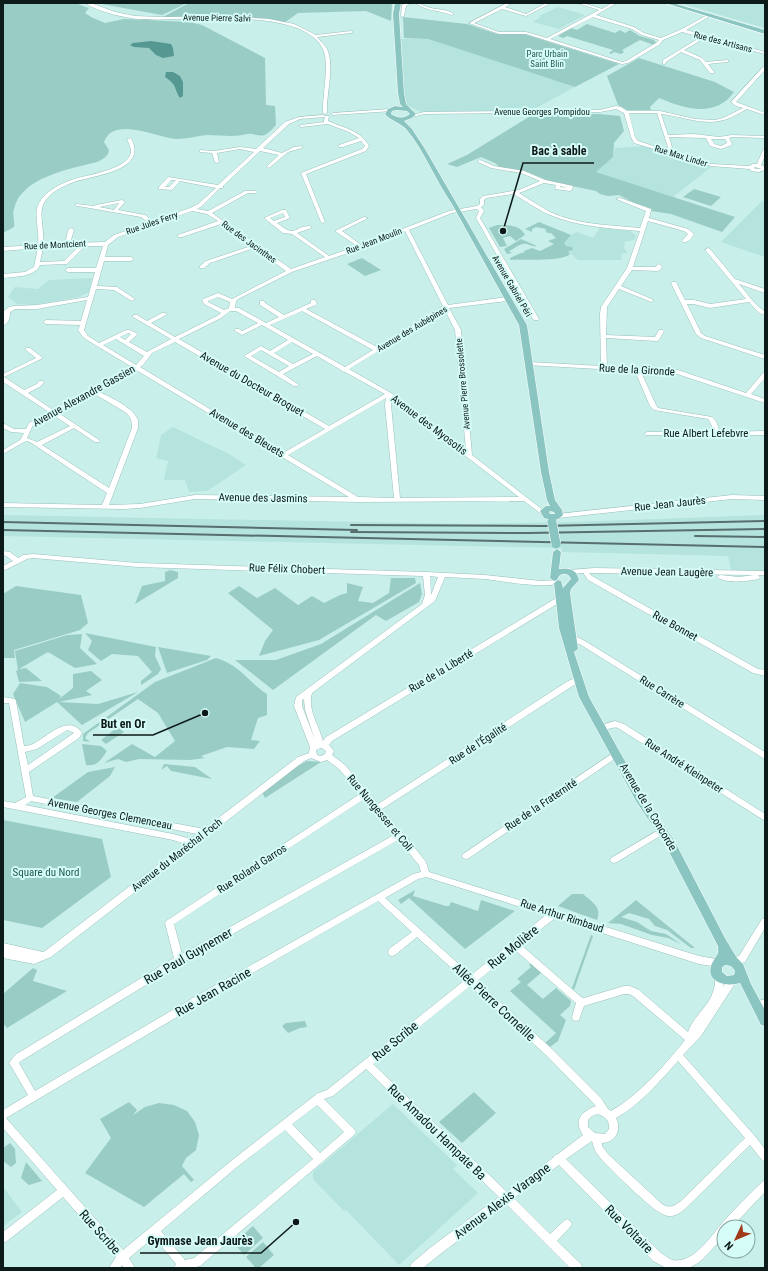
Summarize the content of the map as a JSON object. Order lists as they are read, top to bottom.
{
  "streets": {
    "main road": ["Avenue Gabriel Péri", "Avenue de la Concorde"],
    "street": [
      "Avenue Pierre Salvi",
      "Rue des Artisans",
      "Avenue Georges Pompidou",
      "Rue Max Linder",
      "Rue Jules Ferry",
      "Rue Jean Moulin",
      "Rue des Jacinthes",
      "Rue de Montcient",
      "Avenue des Aubépines",
      "Rue de la Gironde",
      "Avenue du Docteur Broquet",
      "Avenue Pierre Brossolette",
      "Avenue Alexandre Gassien",
      "Avenue des Myosotis",
      "Avenue des Bleuets",
      "Rue Albert Lefebvre",
      "Avenue des Jasmins",
      "Rue Jean Jaurès",
      "Rue Félix Chobert",
      "Avenue Jean Laugère",
      "Rue Bonnet",
      "Rue de la Liberté",
      "Rue Carrère",
      "Rue de l'Égalité",
      "Rue André Kleinpeter",
      "Rue de la Fraternité",
      "Rue Nungesser et Coli",
      "Avenue Georges Clemenceau",
      "Avenue du Maréchal Foch",
      "Rue Roland Garros",
      "Rue Arthur Rimbaud",
      "Rue Molière",
      "Rue Paul Guynemer",
      "Rue Jean Racine",
      "Allée Pierre Corneille",
      "Rue Scribe",
      "Rue Amadou Hampate Ba",
      "Avenue Alexis Varagne",
      "Rue Voltaire"
    ]
  },
  "crossings": [
    ["Avenue Georges Pompidou", "Rue Max Linder"],
    ["Rue Jules Ferry", "Rue de Montcient"],
    ["Rue Jean Moulin", "Rue des Jacinthes"],
    ["Rue Jean Moulin", "Avenue Gabriel Péri"],
    ["Rue Jean Moulin", "Avenue Pierre Brossolette"],
    ["Avenue Gabriel Péri", "Avenue des Aubépines"],
    ["Avenue Gabriel Péri", "Rue de la Gironde"],
    ["Avenue Gabriel Péri", "Avenue des Myosotis"],
    ["Avenue Gabriel Péri", "Rue Jean Jaurès"],
    ["Avenue Gabriel Péri", "Avenue de la Concorde"],
    ["Avenue des Aubépines", "Avenue Pierre Brossolette"],
    ["Avenue des Aubépines", "Avenue des Myosotis"],
    ["Avenue du Docteur Broquet", "Avenue Alexandre Gassien"],
    ["Avenue Pierre Brossolette", "Avenue des Myosotis"],
    ["Avenue Alexandre Gassien", "Avenue des Myosotis"],
    ["Avenue Alexandre Gassien", "Avenue des Bleuets"],
    ["Avenue des Myosotis", "Avenue des Jasmins"],
    ["Avenue des Myosotis", "Rue Jean Jaurès"],
    ["Avenue des Bleuets", "Avenue des Jasmins"],
    ["Rue Félix Chobert", "Avenue de la Concorde"],
    ["Avenue Jean Laugère", "Rue Bonnet"],
    ["Avenue Jean Laugère", "Avenue de la Concorde"],
    ["Rue de la Liberté", "Avenue de la Concorde"],
    ["Rue de la Liberté", "Avenue du Maréchal Foch"],
    ["Rue Carrère", "Avenue de la Concorde"],
    ["Rue de l'Égalité", "Avenue de la Concorde"],
    ["Rue de l'Égalité", "Rue Nungesser et Coli"],
    ["Rue André Kleinpeter", "Avenue de la Concorde"],
    ["Rue de la Fraternité", "Avenue de la Concorde"],
    ["Avenue de la Concorde", "Rue Arthur Rimbaud"],
    ["Rue Nungesser et Coli", "Rue Roland Garros"],
    ["Rue Nungesser et Coli", "Rue Arthur Rimbaud"],
    ["Rue Nungesser et Coli", "Rue Paul Guynemer"],
    ["Rue Nungesser et Coli", "Rue Jean Racine"],
    ["Avenue Georges Clemenceau", "Avenue du Maréchal Foch"],
    ["Rue Roland Garros", "Rue Paul Guynemer"],
    ["Rue Arthur Rimbaud", "Rue Molière"],
    ["Rue Arthur Rimbaud", "Rue Jean Racine"],
    ["Rue Molière", "Allée Pierre Corneille"],
    ["Rue Molière", "Rue Scribe"],
    ["Rue Paul Guynemer", "Rue Jean Racine"],
    ["Rue Jean Racine", "Allée Pierre Corneille"],
    ["Allée Pierre Corneille", "Rue Scribe"],
    ["Allée Pierre Corneille", "Avenue Alexis Varagne"],
    ["Rue Scribe", "Rue Amadou Hampate Ba"],
    ["Rue Amadou Hampate Ba", "Avenue Alexis Varagne"],
    ["Avenue Alexis Varagne", "Rue Voltaire"]
  ],
  "parks": ["Parc Urbain Saint Blin", "Square du Nord"],
  "places": ["Bac à sable", "But en Or", "Gymnase Jean Jaurès"],
  "north": "bottom left"
}
